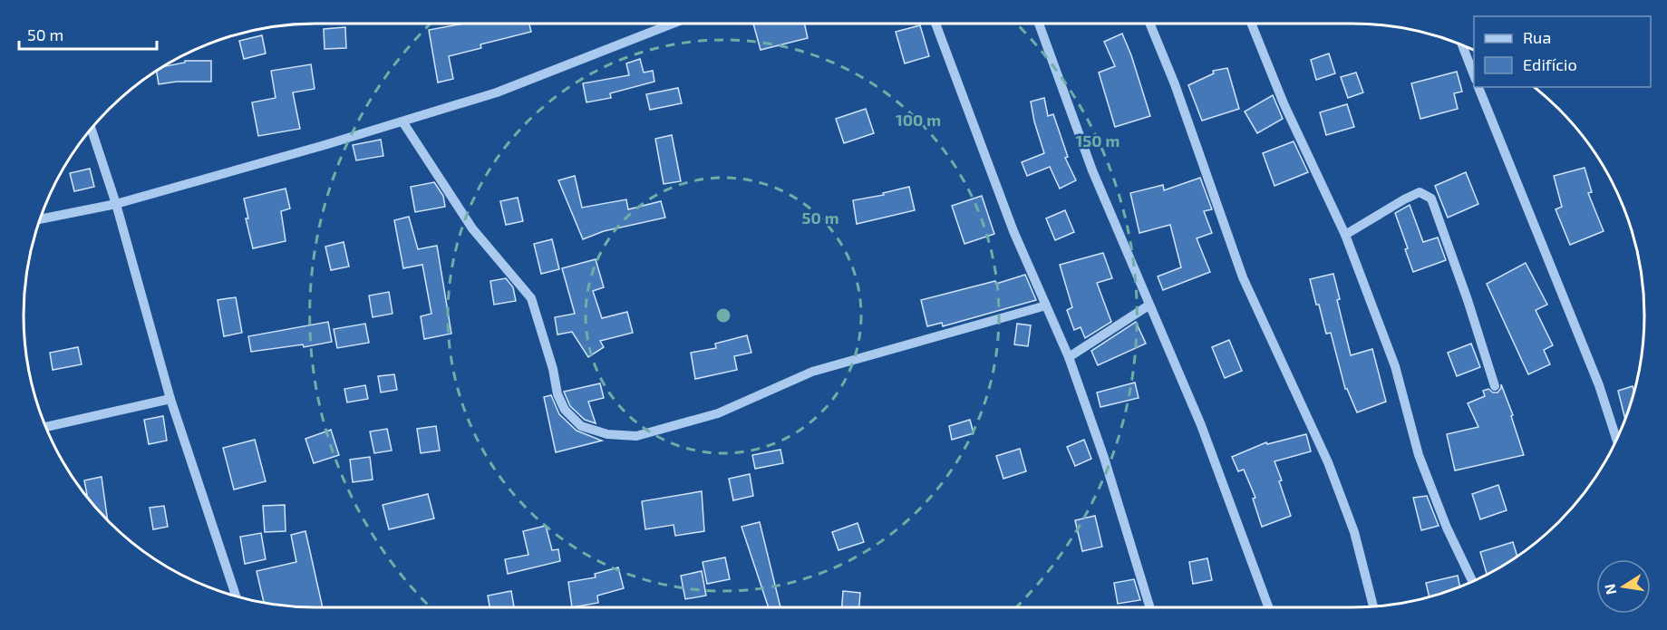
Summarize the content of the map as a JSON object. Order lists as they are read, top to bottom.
{
  "legend": ["Rua", "Edifício"],
  "scale_bar": "50 m",
  "north": "left",
  "rings": ["100 m", "150 m", "50 m"]
}
